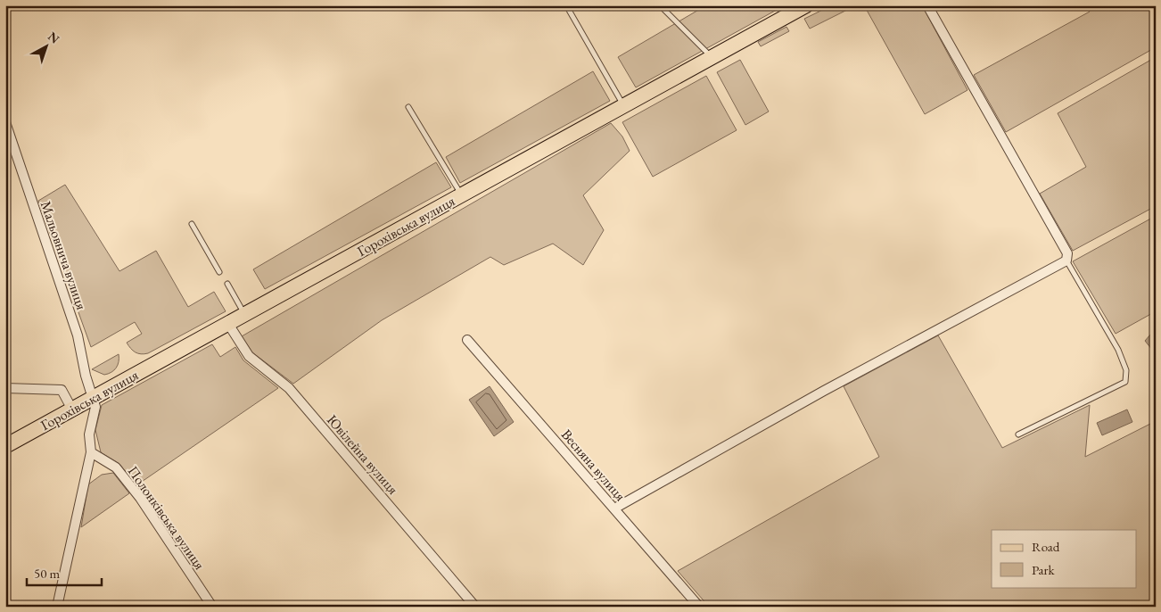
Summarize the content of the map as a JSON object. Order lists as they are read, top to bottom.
{
  "streets": {
    "main road": ["Горохівська вулиця"],
    "street": [
      "Мальовнича вулиця",
      "Ювілейна вулиця",
      "Весняна вулиця",
      "Полонківська вулиця"
    ]
  },
  "crossings": [
    ["Горохівська вулиця", "Мальовнича вулиця"],
    ["Горохівська вулиця", "Ювілейна вулиця"],
    ["Мальовнича вулиця", "Полонківська вулиця"]
  ],
  "legend": ["Road", "Park"],
  "scale_bar": "50 m",
  "north": "top right"
}
